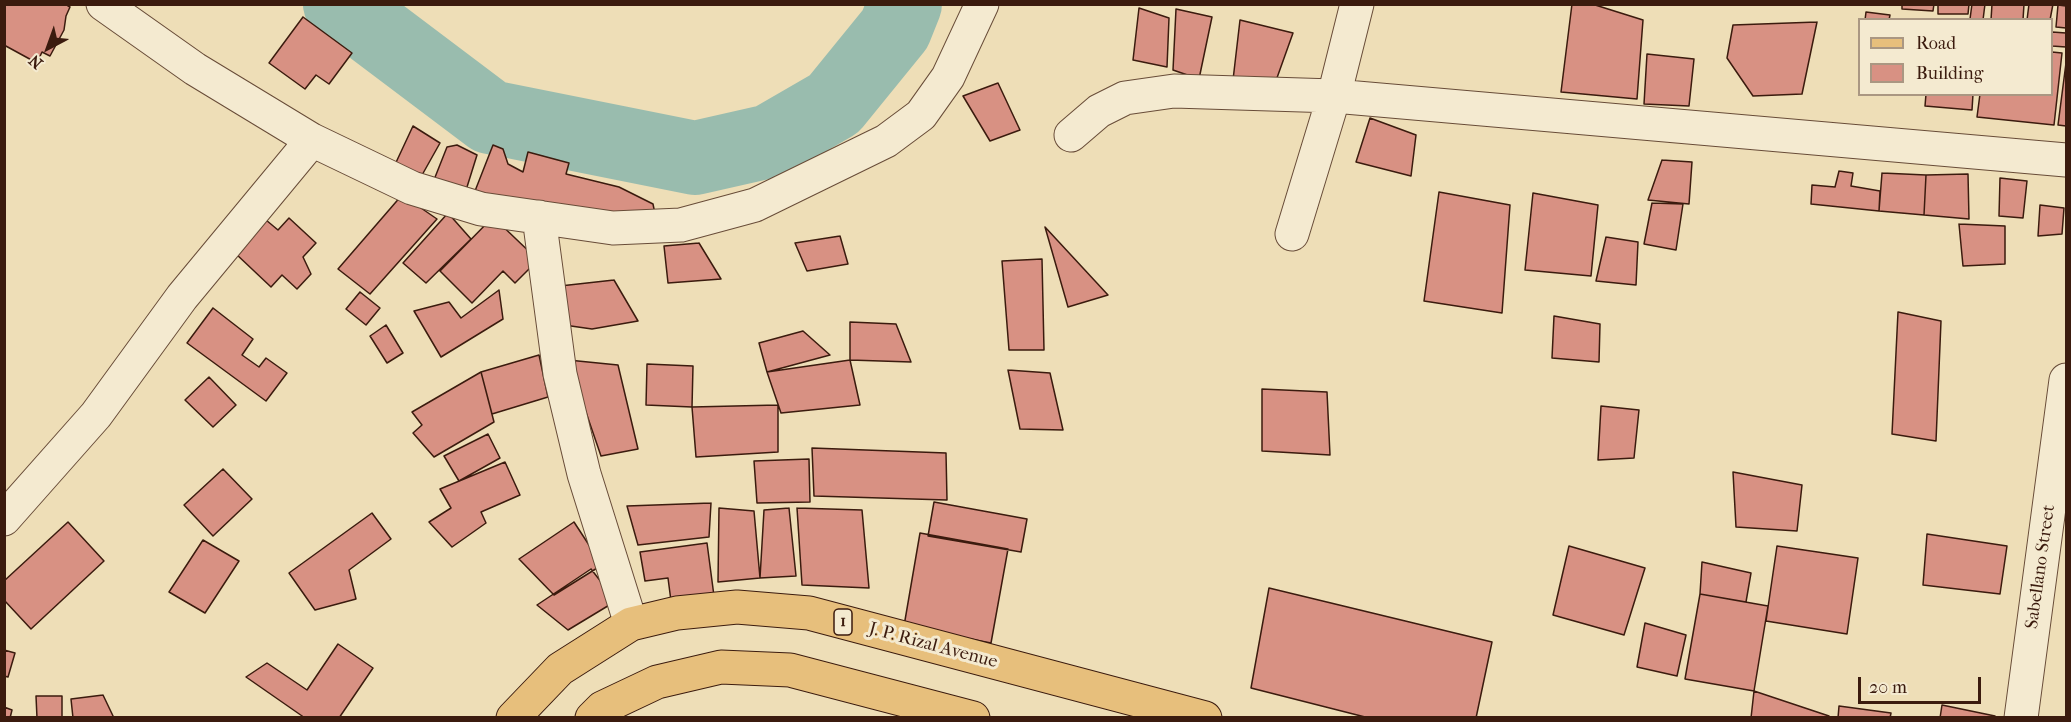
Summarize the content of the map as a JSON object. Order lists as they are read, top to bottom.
{
  "streets": {
    "main road": ["1", "J. P. Rizal Avenue"],
    "street": ["Sabellano Street"]
  },
  "legend": ["Road", "Building"],
  "scale_bar": "20 m",
  "north": "bottom left"
}
